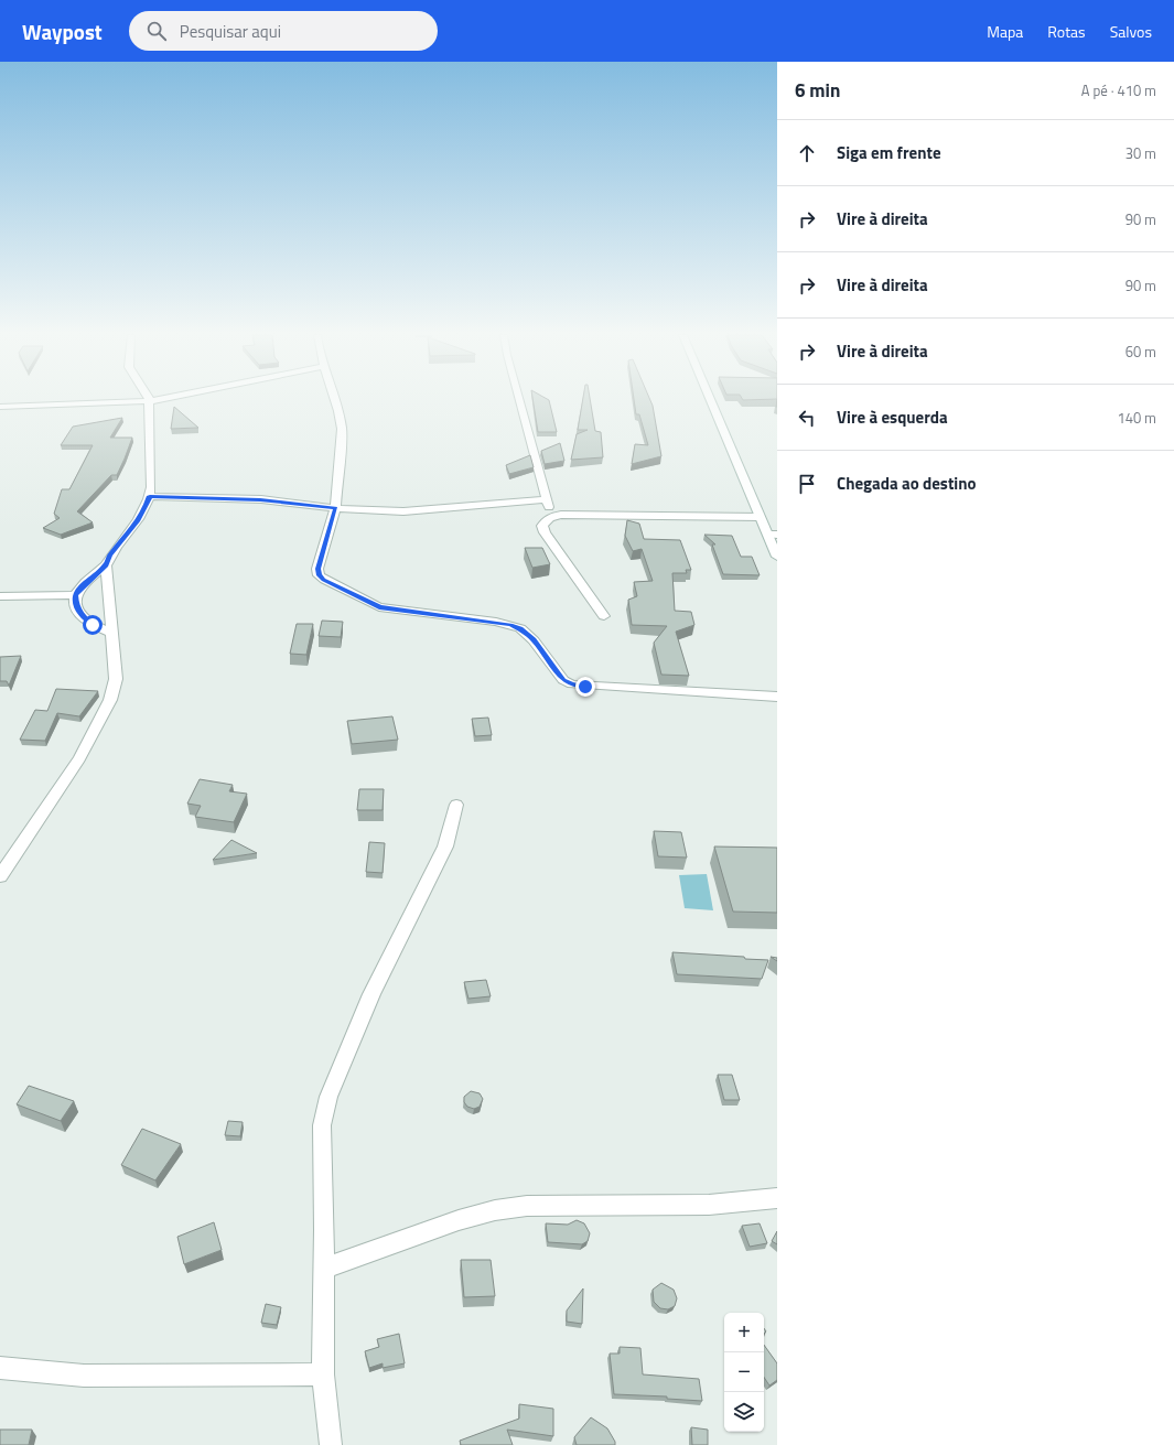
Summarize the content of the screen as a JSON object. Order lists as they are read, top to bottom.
{
  "page": {
    "header": "Waypost",
    "search": "Pesquisar aqui",
    "nav": ["Mapa", "Rotas", "Salvos"],
    "heading": ["6 min", "A pé · 410 m"],
    "list": [
      ["Siga em frente", "30 m"],
      ["Vire à direita", "90 m"],
      ["Vire à direita", "90 m"],
      ["Vire à direita", "60 m"],
      ["Vire à esquerda", "140 m"],
      "Chegada ao destino"
    ],
    "map_buttons": ["+", "−"]
  }
}
